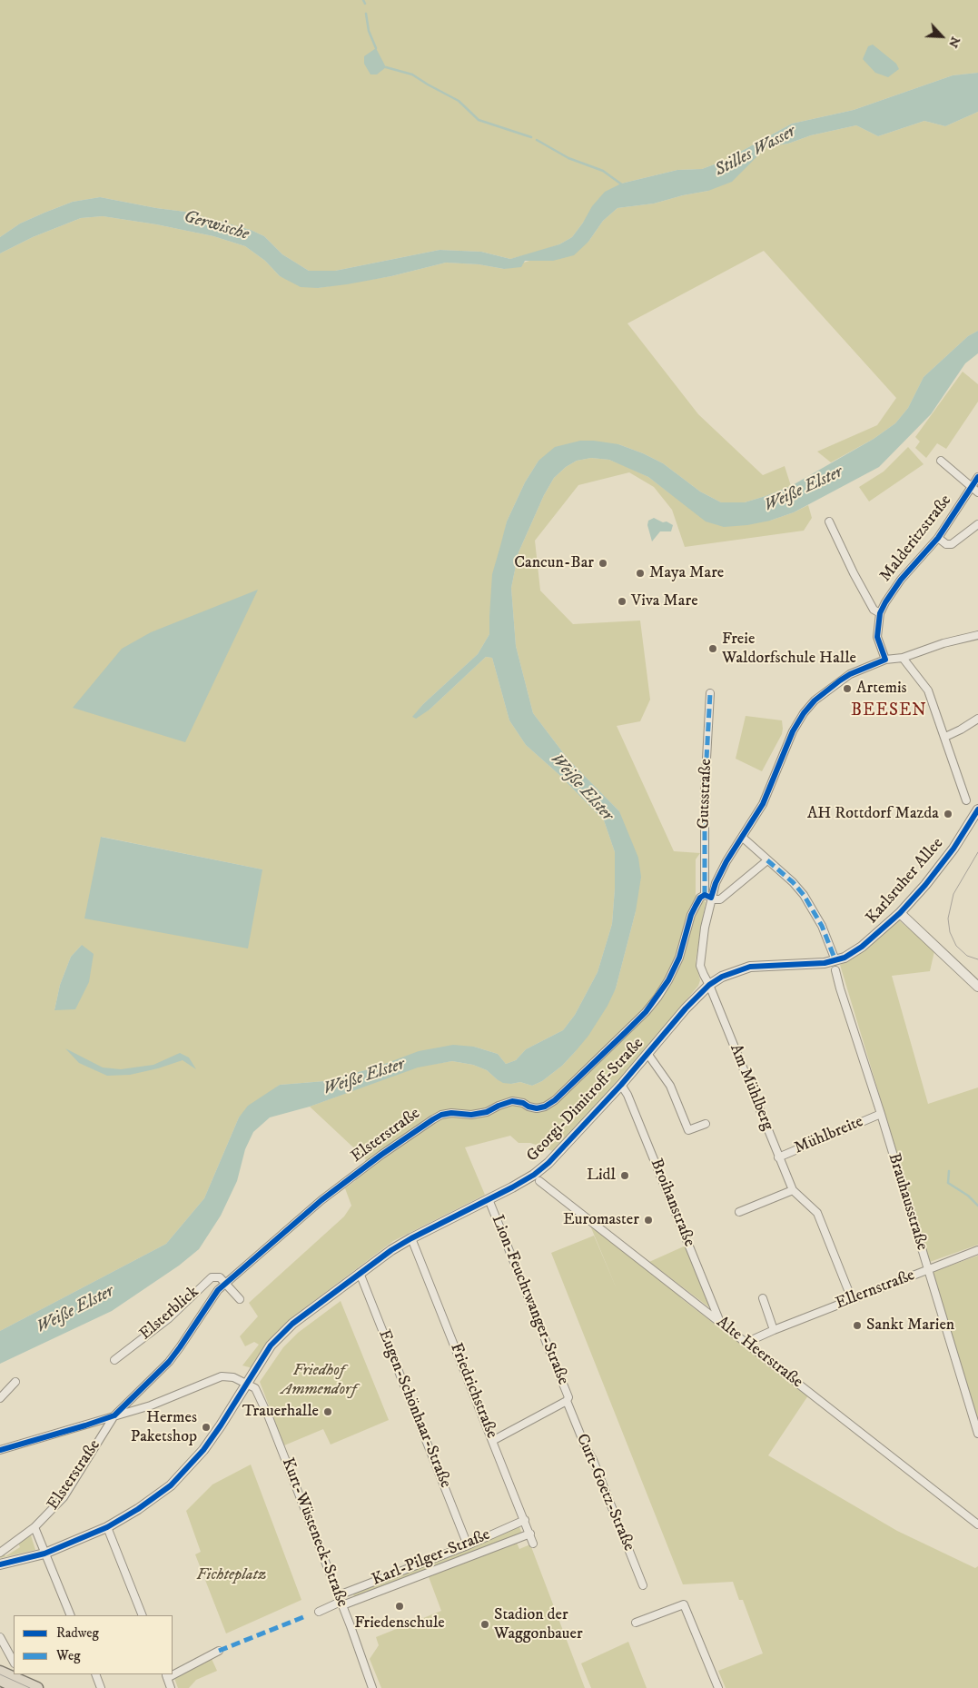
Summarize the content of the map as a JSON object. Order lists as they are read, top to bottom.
{
  "streets": {
    "street": [
      "Malderitzstraße",
      "Gutsstraße",
      "Karlsruher Allee",
      "Am Mühlberg",
      "Georgi-Dimitroff-Straße",
      "Elsterstraße",
      "Mühlbreite",
      "Brauhausstraße",
      "Broihanstraße",
      "Ellernstraße",
      "Lion-Feuchtwanger-Straße",
      "Elsterblick",
      "Alte Heerstraße",
      "Friedrichstraße",
      "Eugen-Schönhaar-Straße",
      "Curt-Goetz-Straße",
      "Kurt-Wüsteneck-Straße",
      "Karl-Pilger-Straße"
    ]
  },
  "crossings": [
    ["Gutsstraße", "Elsterstraße"],
    ["Karlsruher Allee", "Am Mühlberg"],
    ["Karlsruher Allee", "Georgi-Dimitroff-Straße"],
    ["Am Mühlberg", "Georgi-Dimitroff-Straße"],
    ["Am Mühlberg", "Mühlbreite"],
    ["Am Mühlberg", "Ellernstraße"],
    ["Georgi-Dimitroff-Straße", "Broihanstraße"],
    ["Georgi-Dimitroff-Straße", "Lion-Feuchtwanger-Straße"],
    ["Georgi-Dimitroff-Straße", "Friedrichstraße"],
    ["Georgi-Dimitroff-Straße", "Eugen-Schönhaar-Straße"],
    ["Georgi-Dimitroff-Straße", "Kurt-Wüsteneck-Straße"],
    ["Elsterstraße", "Elsterblick"],
    ["Mühlbreite", "Brauhausstraße"],
    ["Brauhausstraße", "Ellernstraße"],
    ["Broihanstraße", "Alte Heerstraße"],
    ["Ellernstraße", "Alte Heerstraße"],
    ["Lion-Feuchtwanger-Straße", "Curt-Goetz-Straße"],
    ["Friedrichstraße", "Karl-Pilger-Straße"],
    ["Eugen-Schönhaar-Straße", "Karl-Pilger-Straße"],
    ["Kurt-Wüsteneck-Straße", "Karl-Pilger-Straße"]
  ],
  "districts": ["BEESEN"],
  "water": ["Stilles Wasser", "Gerwische", "Weiße Elster"],
  "parks": ["Friedhof Ammendorf", "Fichteplatz"],
  "places": [
    "Cancun-Bar",
    "Maya Mare",
    "Viva Mare",
    "Freie Waldorfschule Halle",
    "Artemis",
    "AH Rottdorf Mazda",
    "Lidl",
    "Euromaster",
    "Sankt Marien",
    "Trauerhalle",
    "Hermes Paketshop",
    "Friedenschule",
    "Stadion der Waggonbauer"
  ],
  "legend": ["Radweg", "Weg"],
  "north": "bottom right"
}
